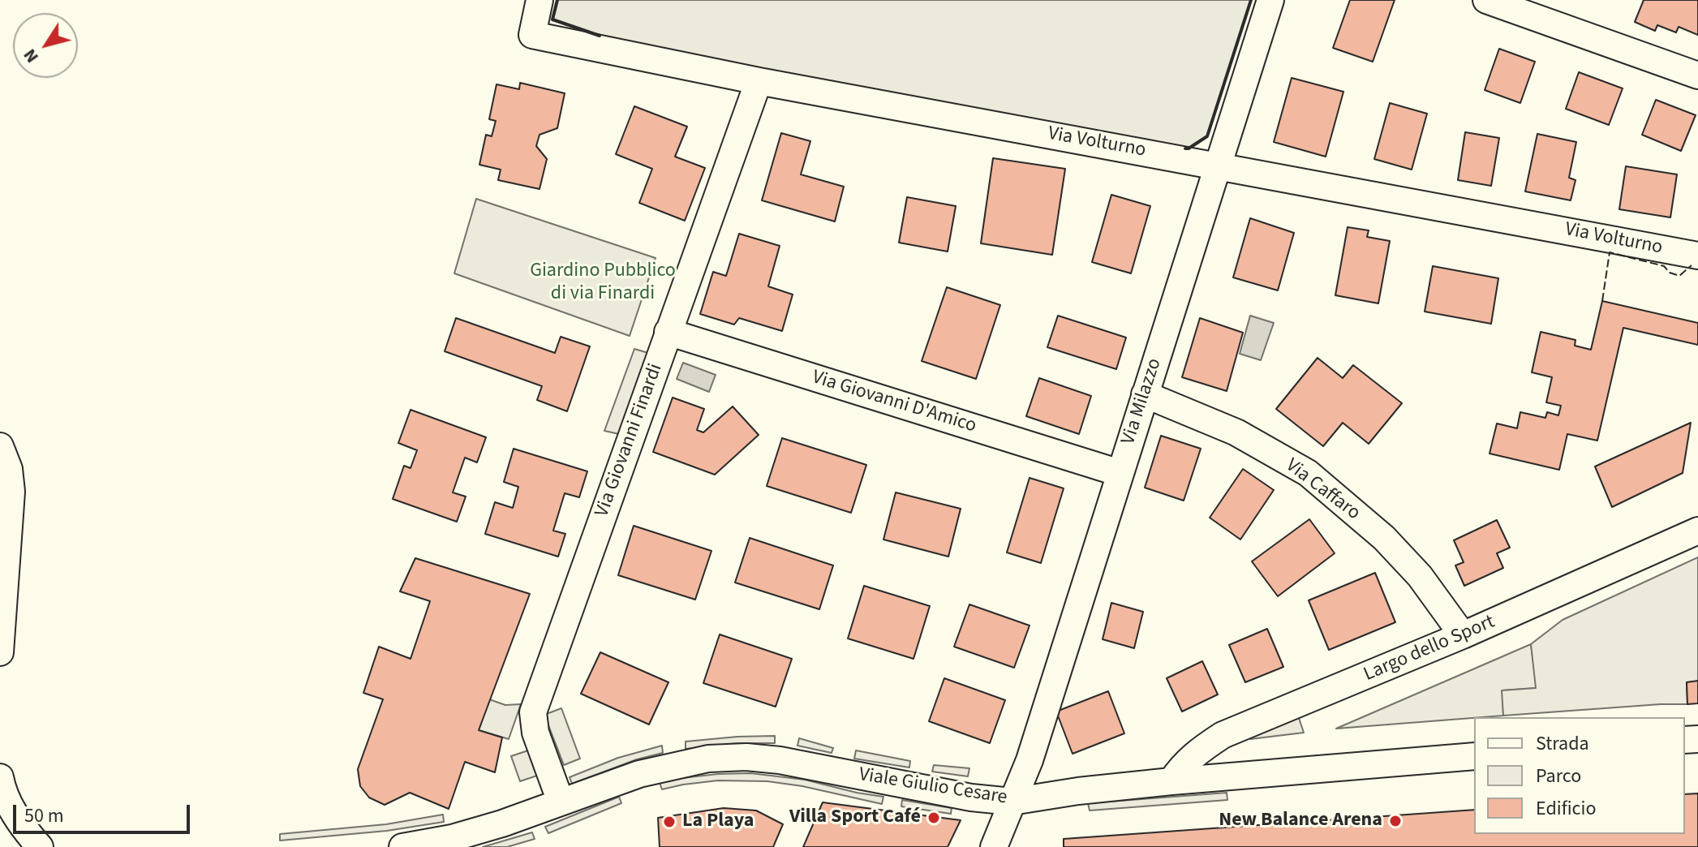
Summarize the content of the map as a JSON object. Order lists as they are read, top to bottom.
{
  "streets": {
    "street": [
      "Via Volturno",
      "Via Milazzo",
      "Via Giovanni D'Amico",
      "Via Giovanni Finardi",
      "Via Caffaro",
      "Largo dello Sport",
      "Viale Giulio Cesare"
    ]
  },
  "crossings": [
    ["Via Volturno", "Via Milazzo"],
    ["Via Volturno", "Via Giovanni Finardi"],
    ["Via Milazzo", "Via Giovanni D'Amico"],
    ["Via Milazzo", "Via Caffaro"],
    ["Via Milazzo", "Viale Giulio Cesare"],
    ["Via Giovanni D'Amico", "Via Giovanni Finardi"],
    ["Via Giovanni Finardi", "Viale Giulio Cesare"],
    ["Via Caffaro", "Largo dello Sport"],
    ["Largo dello Sport", "Viale Giulio Cesare"]
  ],
  "parks": ["Giardino Pubblico di via Finardi"],
  "places": ["Villa Sport Café", "New Balance Arena", "La Playa"],
  "legend": ["Strada", "Parco", "Edificio"],
  "scale_bar": "50 m",
  "north": "bottom left"
}
